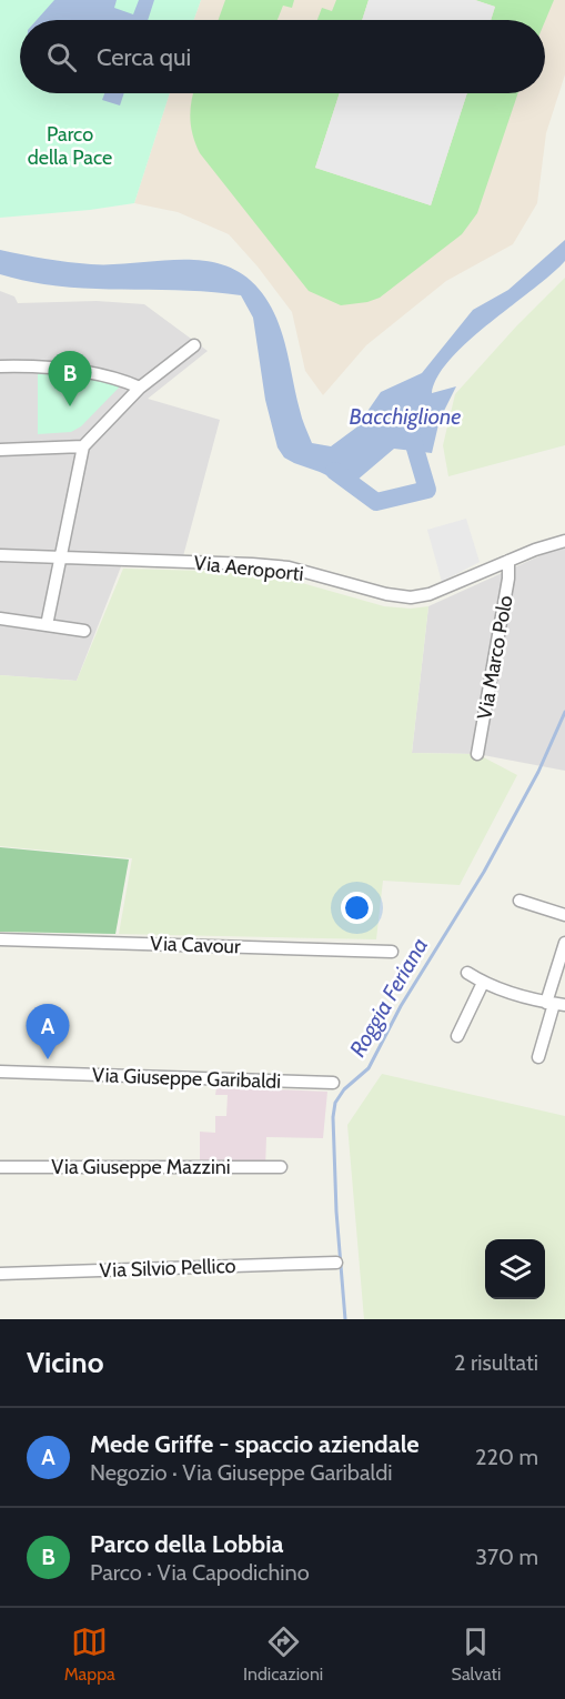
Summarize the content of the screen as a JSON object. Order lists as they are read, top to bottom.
{
  "streets": {
    "street": [
      "Via Aeroporti",
      "Via Marco Polo",
      "Via Cavour",
      "Via Giuseppe Garibaldi",
      "Via Giuseppe Mazzini",
      "Via Silvio Pellico"
    ]
  },
  "crossings": [
    ["Via Aeroporti", "Via Marco Polo"]
  ],
  "water": ["Bacchiglione", "Roggia Feriana"],
  "parks": ["Parco della Pace"],
  "page": {
    "search": "Cerca qui",
    "pins": ["B", "A"],
    "heading": ["Vicino", "2 risultati"],
    "list": [
      {
        "mark": "A",
        "name": "Mede Griffe - spaccio aziendale",
        "note": "Negozio · Via Giuseppe Garibaldi",
        "value": "220 m"
      },
      {
        "mark": "B",
        "name": "Parco della Lobbia",
        "note": "Parco · Via Capodichino",
        "value": "370 m"
      }
    ],
    "nav": ["Mappa", "Indicazioni", "Salvati"]
  }
}
